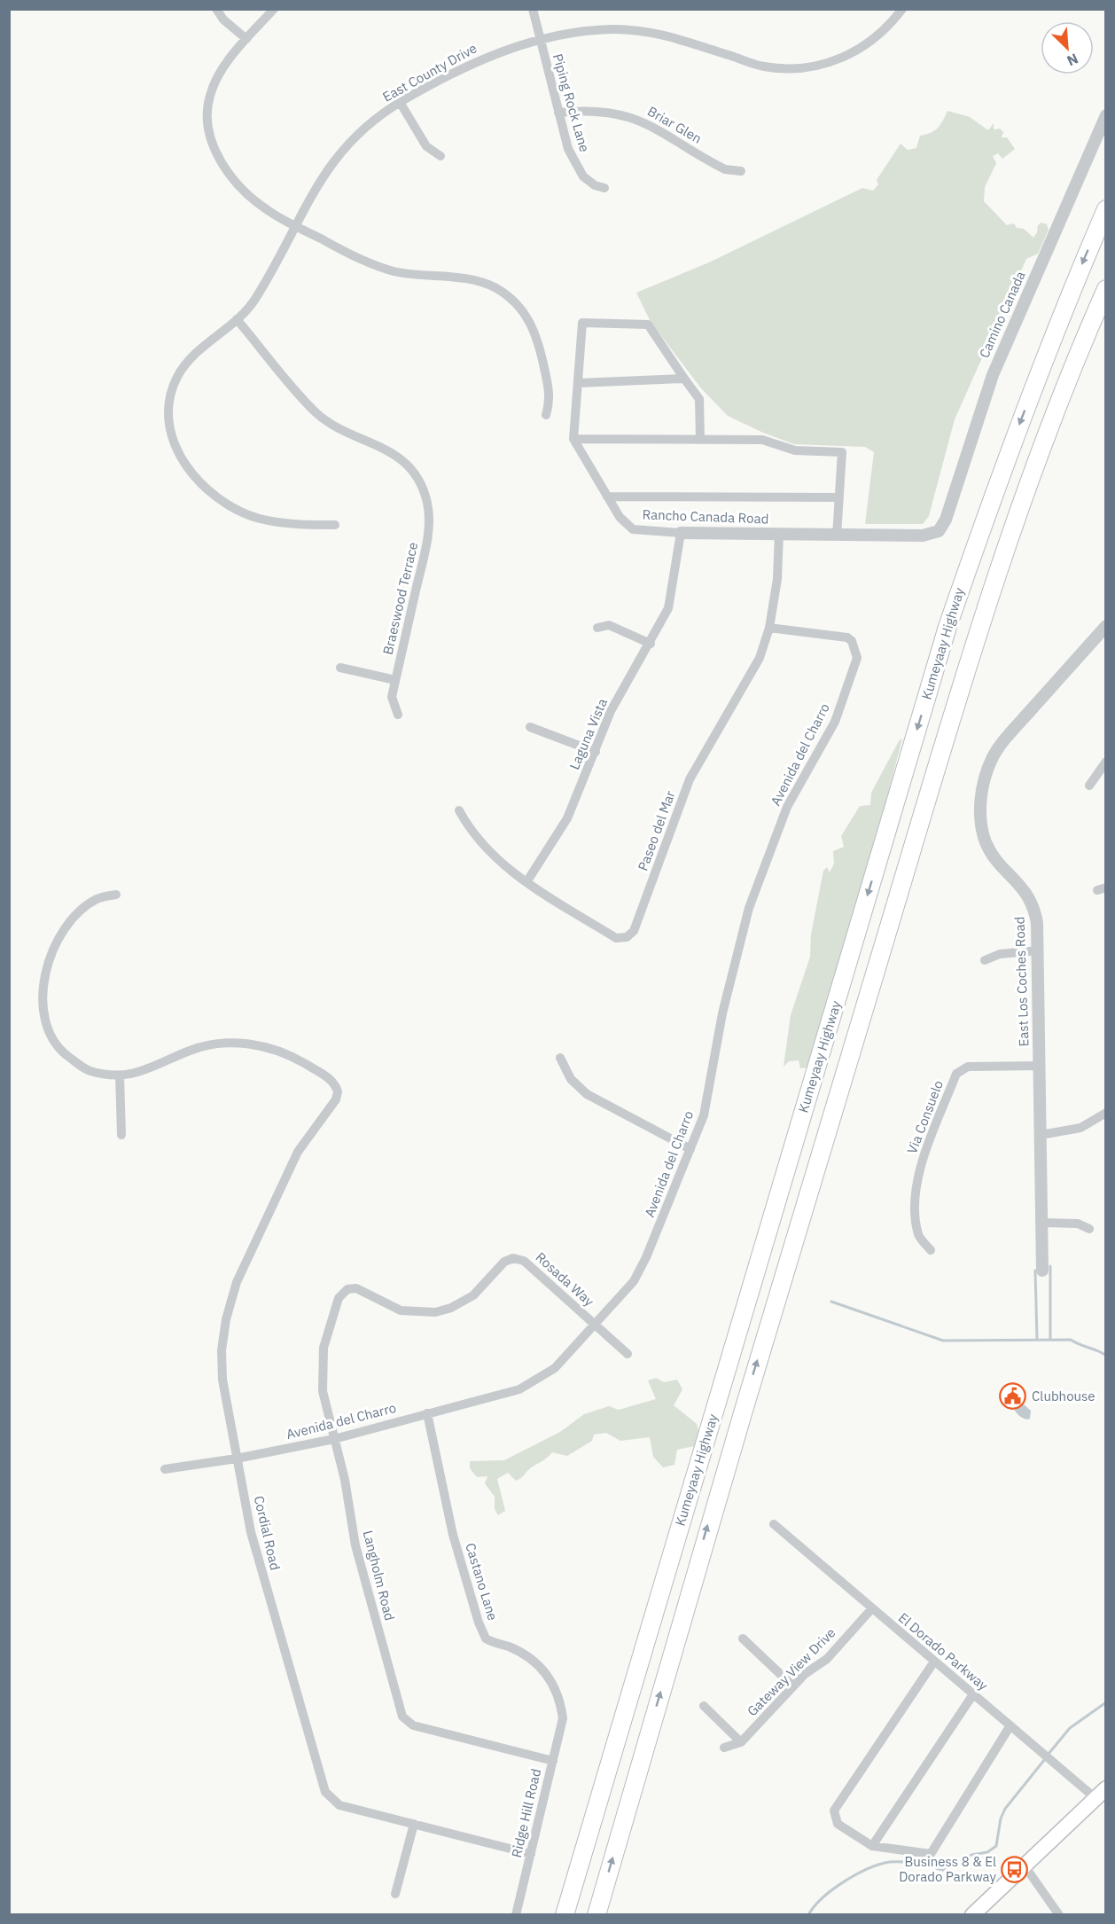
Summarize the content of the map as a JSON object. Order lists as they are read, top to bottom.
{
  "streets": {
    "highway": ["Kumeyaay Highway"],
    "street": [
      "East County Drive",
      "Piping Rock Lane",
      "Briar Glen",
      "Camino Canada",
      "Rancho Canada Road",
      "Braeswood Terrace",
      "Laguna Vista",
      "Avenida del Charro",
      "Paseo del Mar",
      "East Los Coches Road",
      "Via Consuelo",
      "Rosada Way",
      "Cordial Road",
      "Langholm Road",
      "Castano Lane",
      "El Dorado Parkway",
      "Gateway View Drive",
      "Ridge Hill Road"
    ]
  },
  "crossings": [
    ["East County Drive", "Piping Rock Lane"],
    ["East County Drive", "Braeswood Terrace"],
    ["Piping Rock Lane", "Briar Glen"],
    ["Camino Canada", "Rancho Canada Road"],
    ["Rancho Canada Road", "Laguna Vista"],
    ["Rancho Canada Road", "Paseo del Mar"],
    ["Laguna Vista", "Paseo del Mar"],
    ["Avenida del Charro", "Paseo del Mar"],
    ["Avenida del Charro", "Rosada Way"],
    ["Avenida del Charro", "Cordial Road"],
    ["Avenida del Charro", "Langholm Road"],
    ["Avenida del Charro", "Castano Lane"],
    ["East Los Coches Road", "Via Consuelo"],
    ["Rosada Way", "Langholm Road"],
    ["Cordial Road", "Ridge Hill Road"],
    ["Langholm Road", "Ridge Hill Road"],
    ["Castano Lane", "Ridge Hill Road"],
    ["El Dorado Parkway", "Gateway View Drive"]
  ],
  "places": {
    "public building": ["Clubhouse"],
    "bus stop": ["Business 8 & El Dorado Parkway"]
  },
  "north": "bottom right"
}
